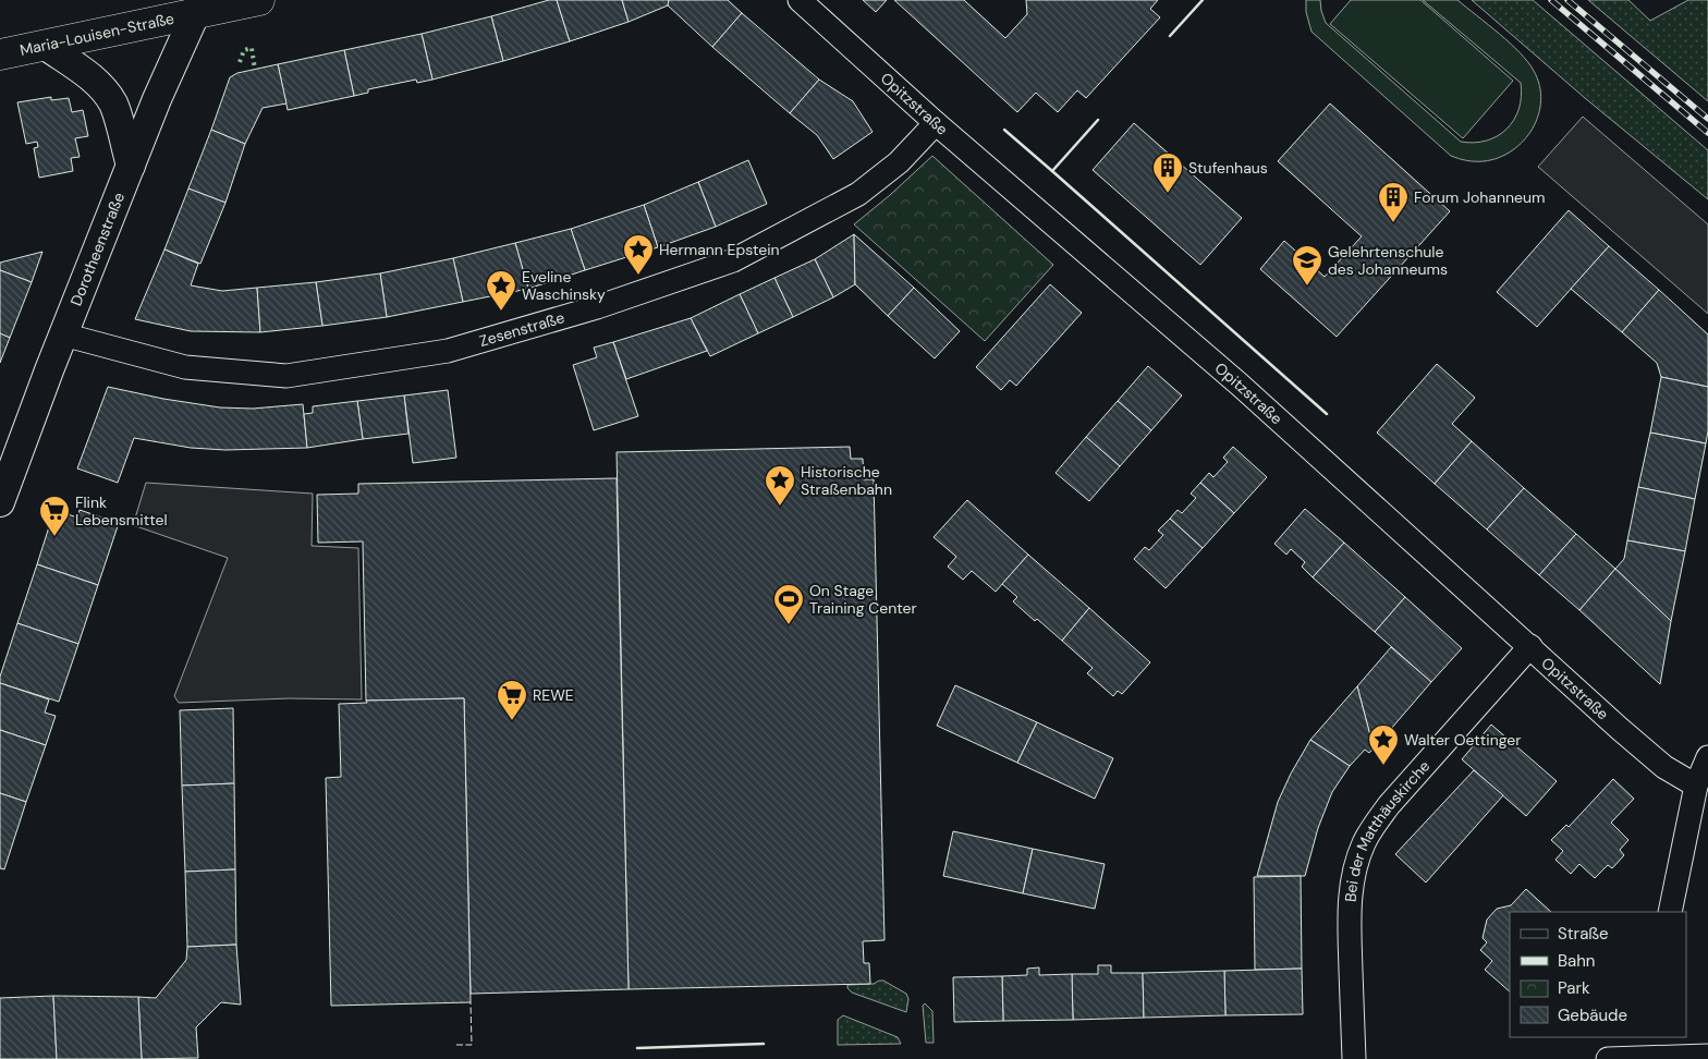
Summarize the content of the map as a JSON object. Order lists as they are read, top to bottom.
{
  "streets": {
    "main road": ["Maria-Louisen-Straße"],
    "street": [
      "Opitzstraße",
      "Dorotheenstraße",
      "Zesenstraße",
      "Bei der Matthäuskirche"
    ]
  },
  "crossings": [
    ["Maria-Louisen-Straße", "Dorotheenstraße"],
    ["Opitzstraße", "Zesenstraße"],
    ["Opitzstraße", "Bei der Matthäuskirche"],
    ["Dorotheenstraße", "Zesenstraße"]
  ],
  "places": {
    "building": ["Stufenhaus", "Forum Johanneum"],
    "place": [
      "Hermann Epstein",
      "Eveline Waschinsky",
      "Historische Straßenbahn",
      "Walter Oettinger"
    ],
    "school or university": ["Gelehrtenschule des Johanneums"],
    "supermarket": ["Flink Lebensmittel", "REWE"],
    "sports": ["On Stage Training Center"]
  },
  "legend": [
    "Straße",
    "Bahn",
    "Park",
    "Gebäude"
  ]
}
